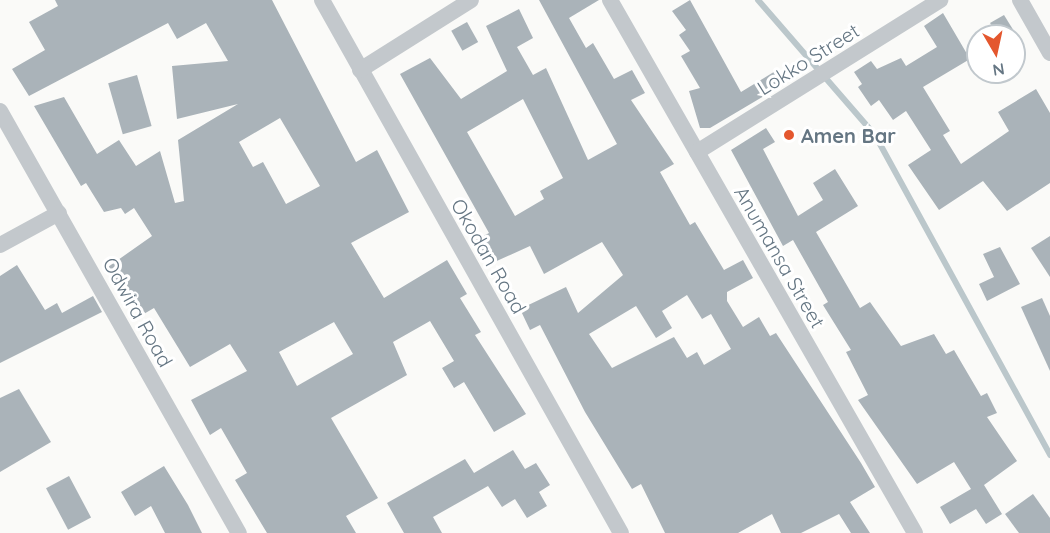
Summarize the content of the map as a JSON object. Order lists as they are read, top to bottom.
{
  "streets": {
    "street": [
      "Lokko Street",
      "Okodan Road",
      "Anumansa Street",
      "Odwira Road"
    ]
  },
  "crossings": [
    ["Lokko Street", "Anumansa Street"]
  ],
  "places": ["Amen Bar"],
  "north": "bottom"
}
